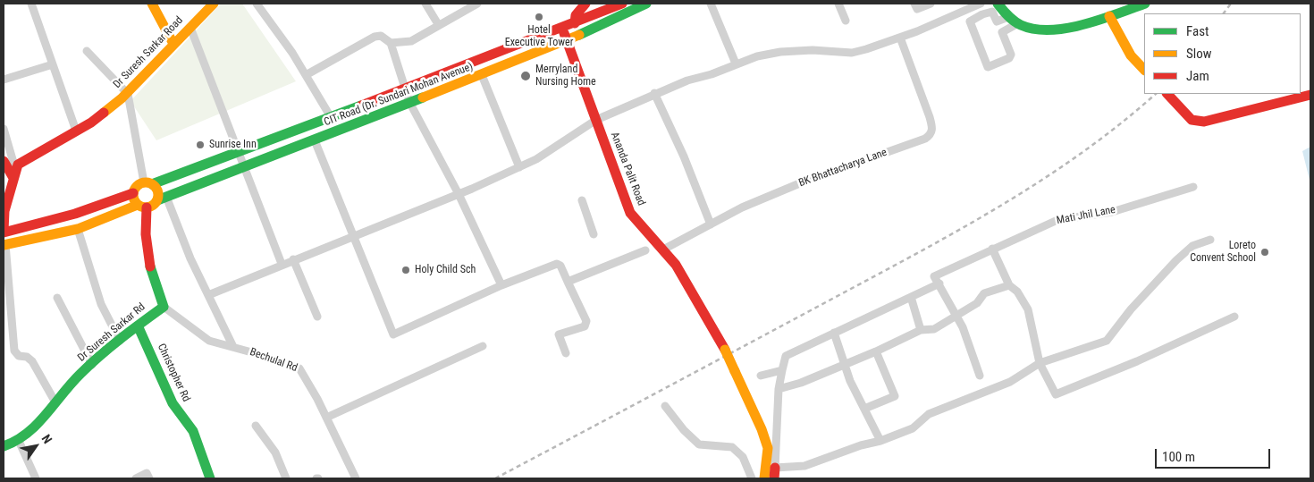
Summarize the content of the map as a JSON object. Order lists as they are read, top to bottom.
{
  "streets": {
    "street": [
      "Dr Suresh Sarkar Road",
      "CIT Road (Dr. Sundari Mohan Avenue)",
      "BK Bhattacharya Lane",
      "Ananda Palit Road",
      "Mati Jhil Lane",
      "Dr Suresh Sarkar Rd",
      "Bechulal Rd",
      "Christopher Rd"
    ]
  },
  "crossings": [
    ["CIT Road (Dr. Sundari Mohan Avenue)", "Ananda Palit Road"],
    ["CIT Road (Dr. Sundari Mohan Avenue)", "Dr Suresh Sarkar Rd"],
    ["BK Bhattacharya Lane", "Ananda Palit Road"],
    ["Dr Suresh Sarkar Rd", "Bechulal Rd"],
    ["Dr Suresh Sarkar Rd", "Christopher Rd"]
  ],
  "places": [
    "Hotel Executive Tower",
    "Merryland Nursing Home",
    "Sunrise Inn",
    "Loreto Convent School",
    "Holy Child Sch"
  ],
  "legend": ["Fast", "Slow", "Jam"],
  "scale_bar": "100 m",
  "north": "top right"
}
